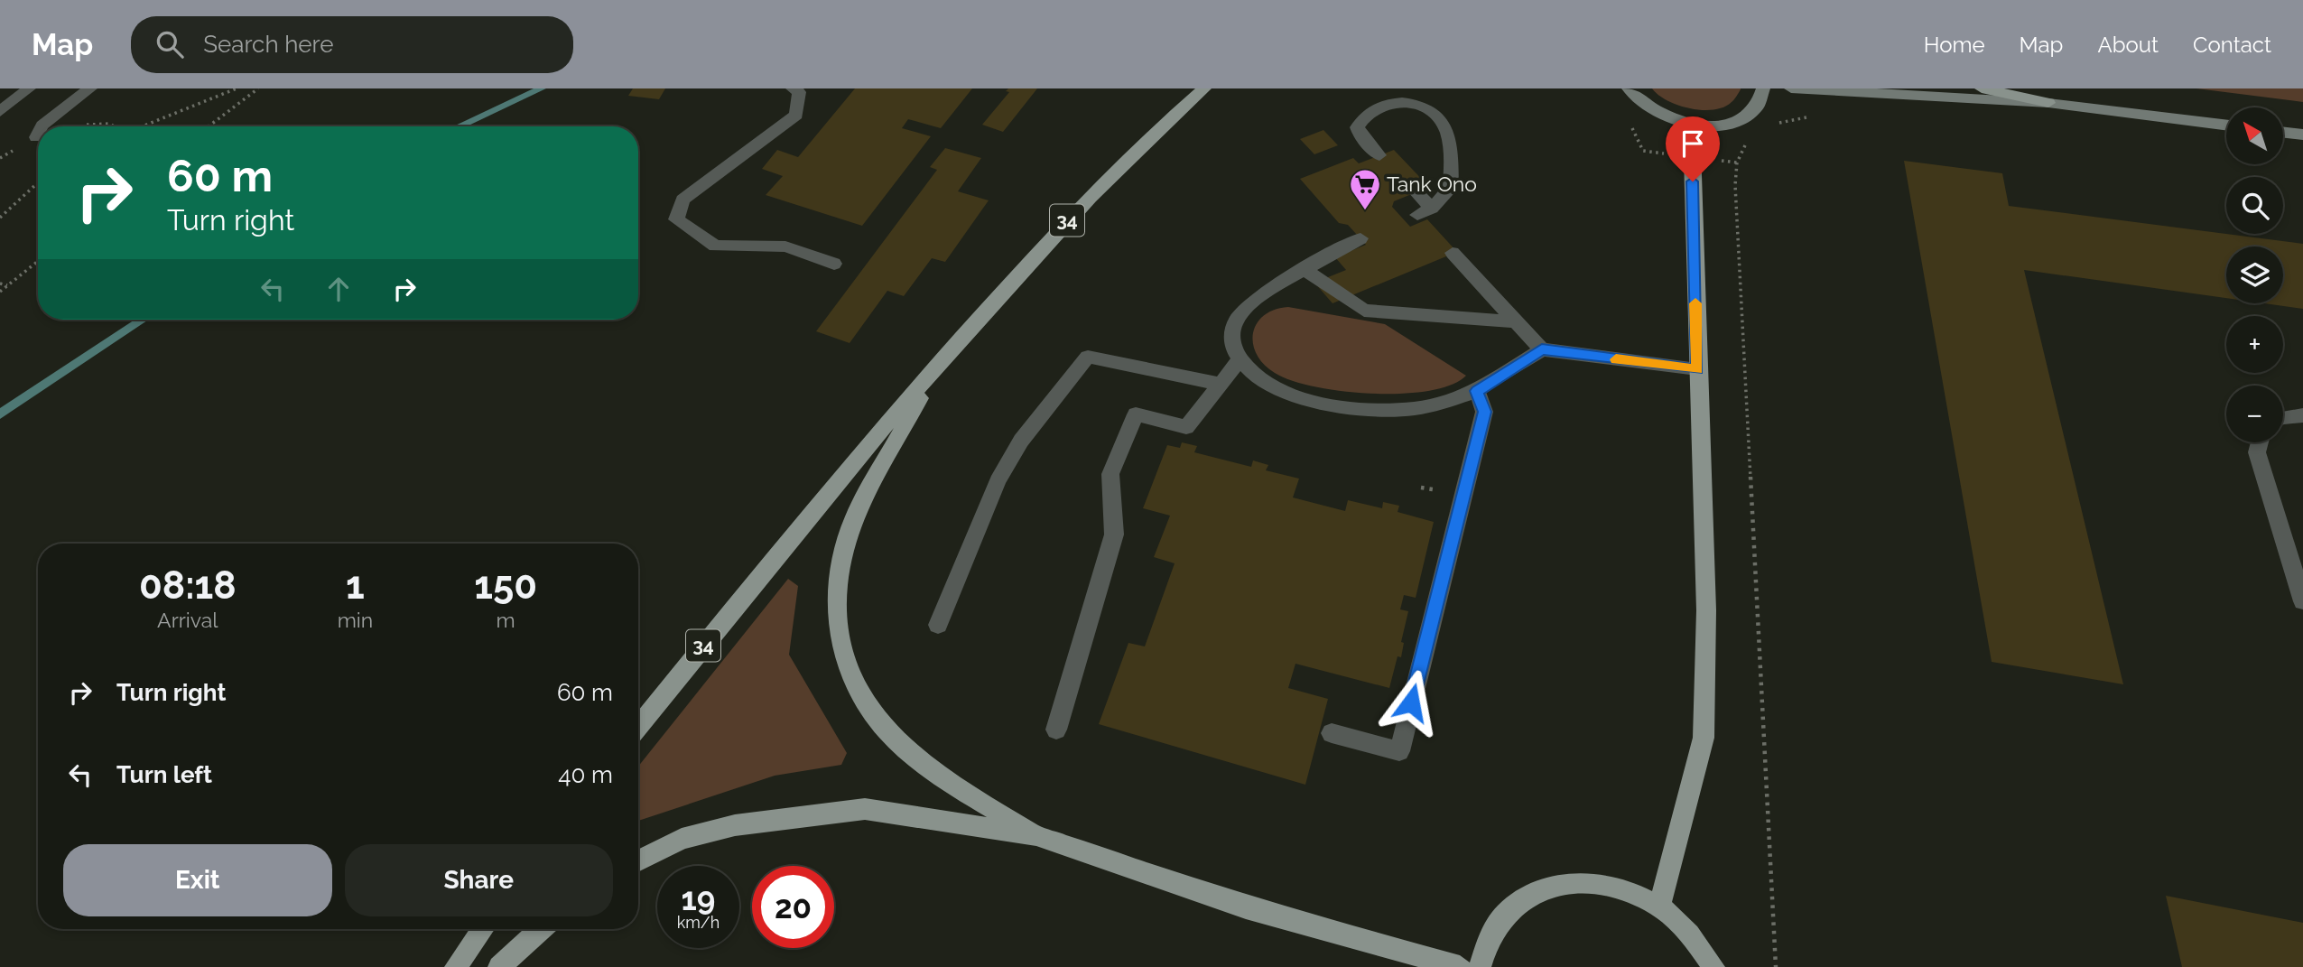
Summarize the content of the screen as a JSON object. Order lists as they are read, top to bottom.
{
  "streets": {
    "main road": ["34"]
  },
  "places": {
    "supermarket": ["Tank Ono"]
  },
  "north": "top left",
  "page": {
    "header": "Map",
    "search": "Search here",
    "nav": [
      "Home",
      "Map",
      "About",
      "Contact"
    ],
    "map_buttons": ["+", "−"],
    "turn": ["60 m", "Turn right"],
    "eta": [
      "08:18",
      "Arrival",
      "1",
      "min",
      "150",
      "m"
    ],
    "list": [
      {
        "name": "Turn right",
        "value": "60 m"
      },
      {
        "name": "Turn left",
        "value": "40 m"
      }
    ],
    "buttons": ["Exit", "Share"],
    "speed": "19 km/h",
    "limit": "20"
  }
}
